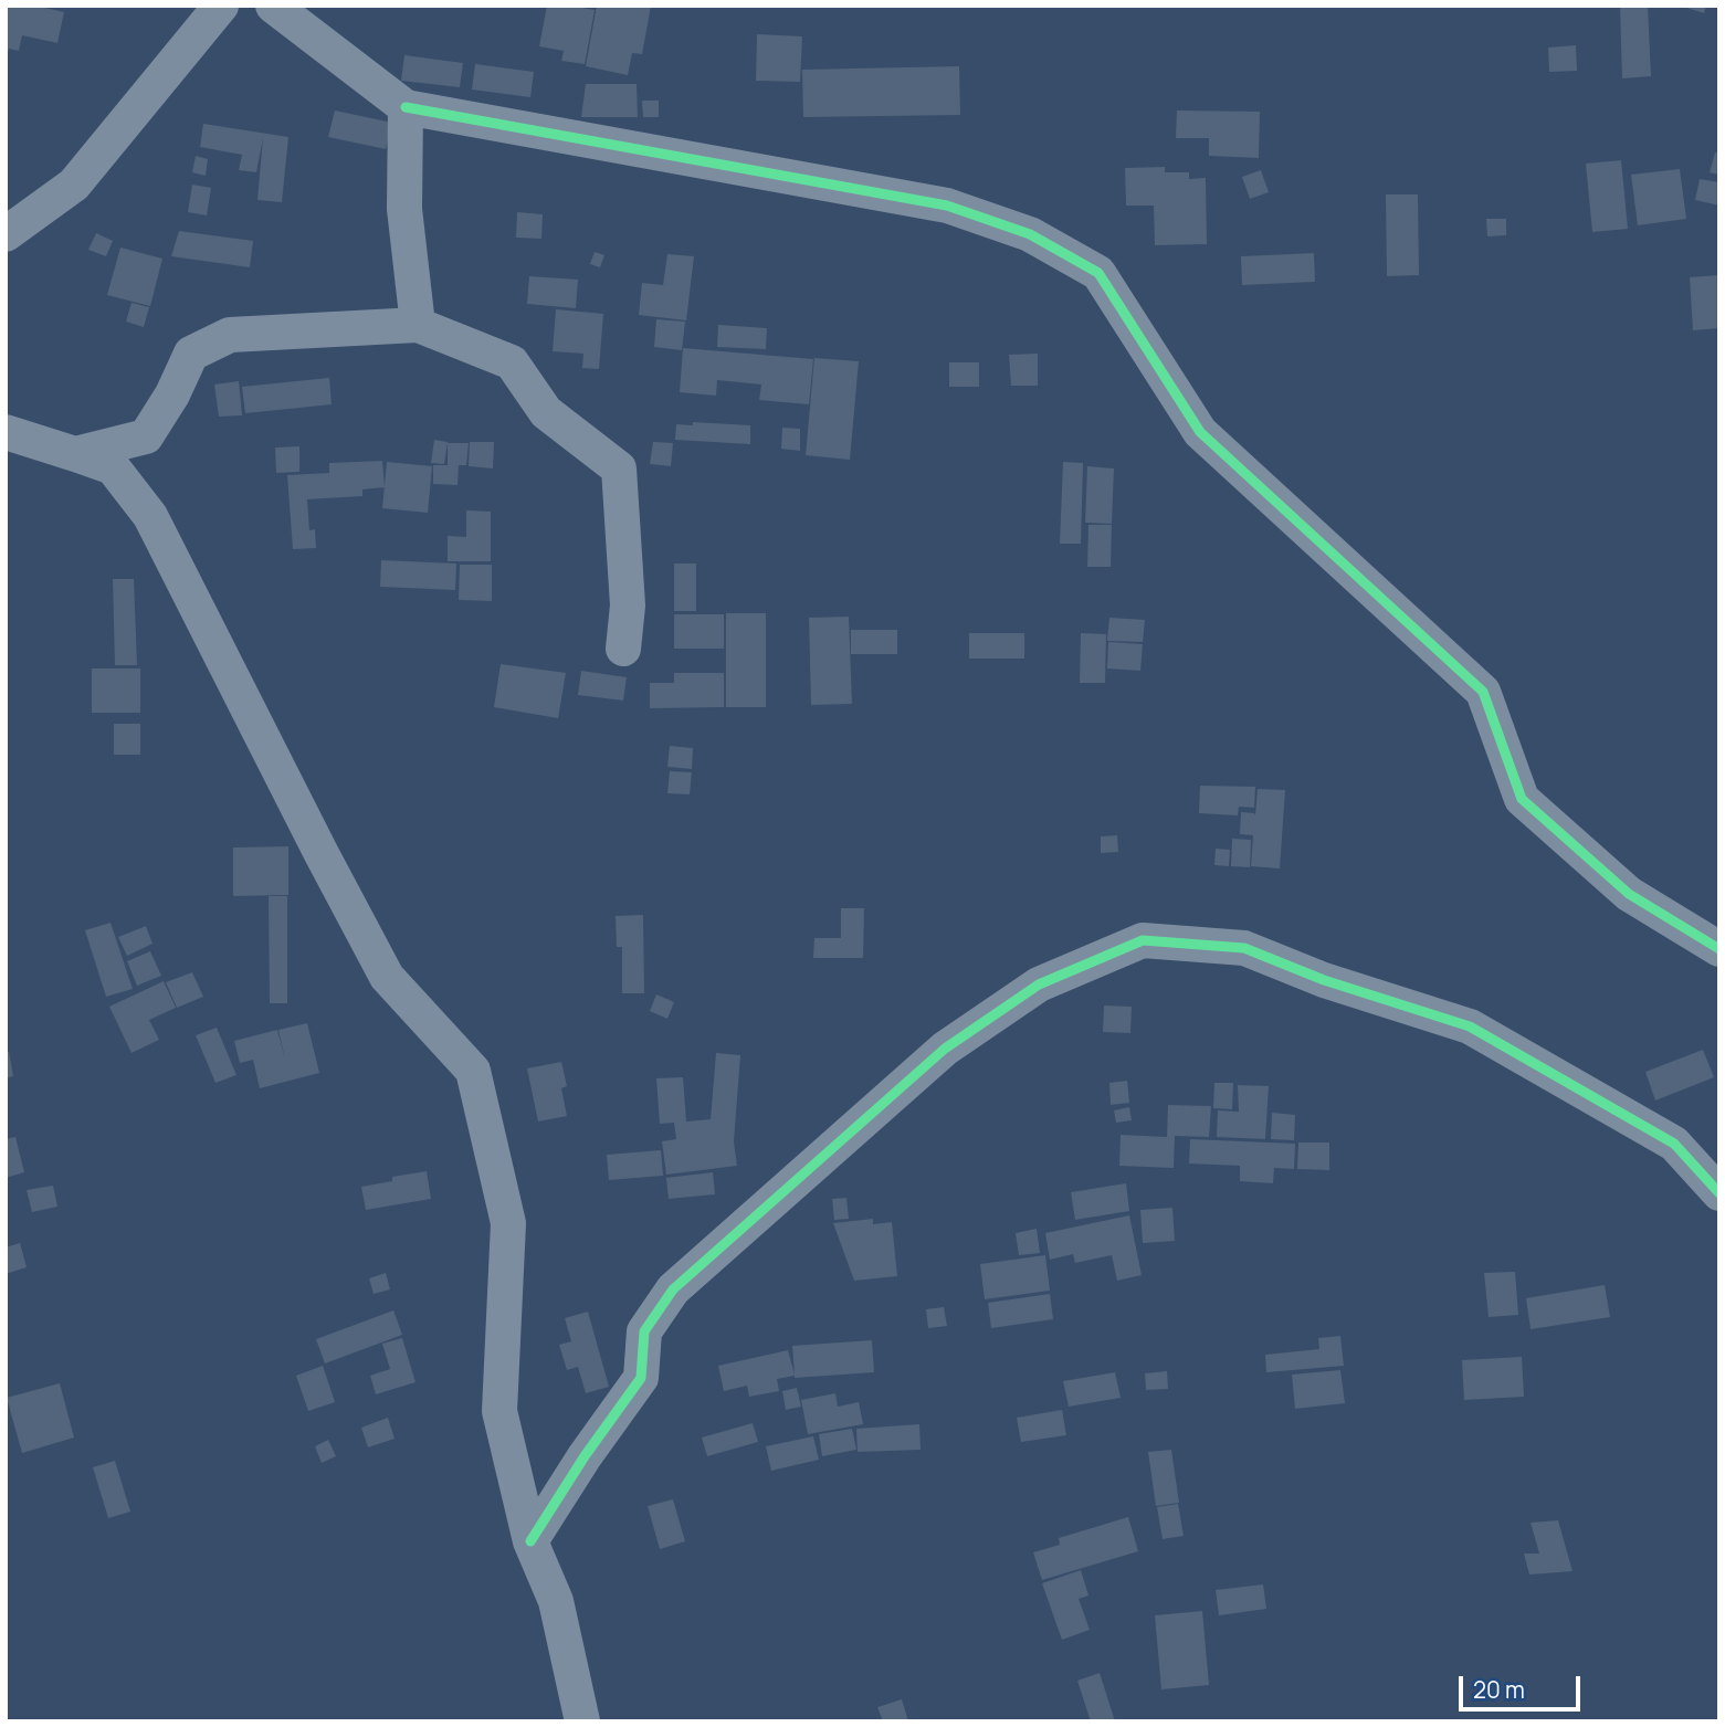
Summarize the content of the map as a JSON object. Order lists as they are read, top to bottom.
{
  "scale_bar": "20 m"
}
